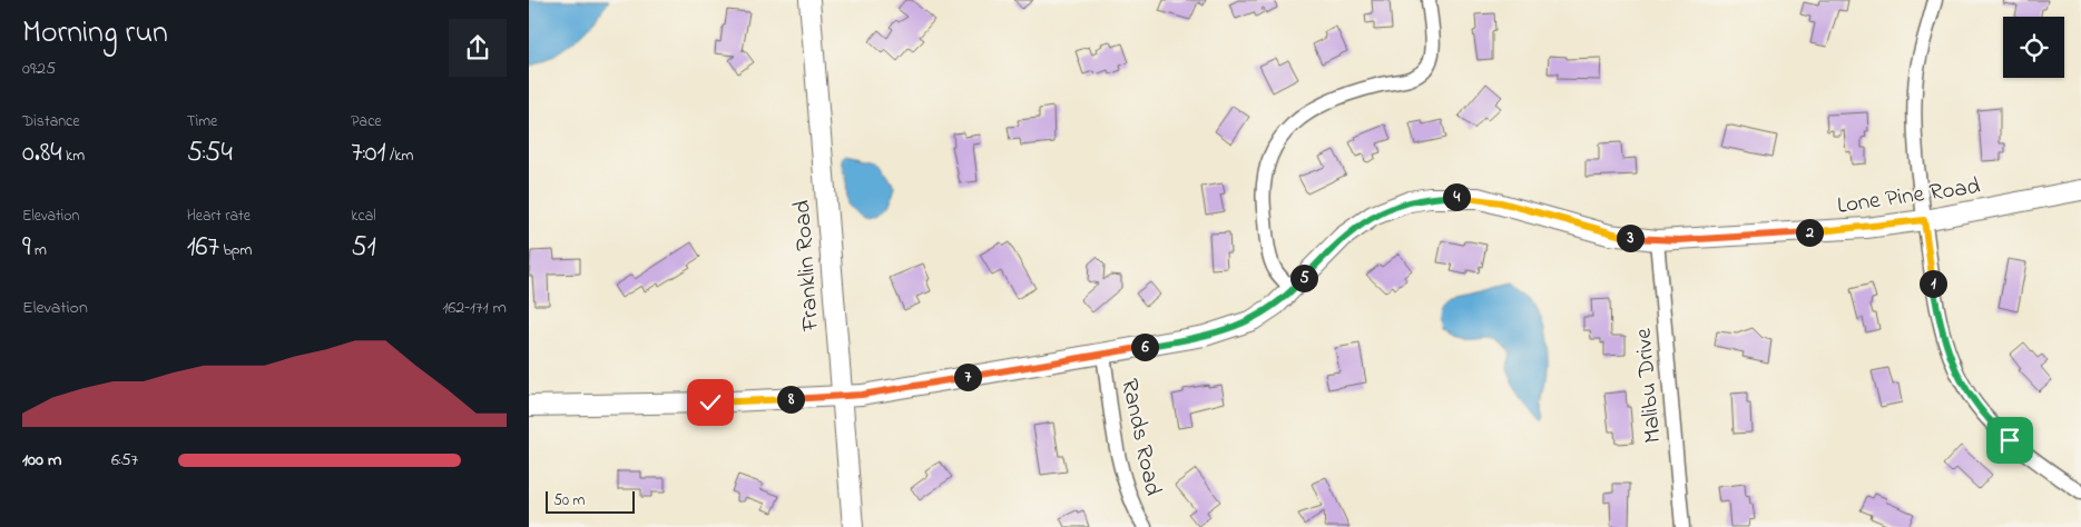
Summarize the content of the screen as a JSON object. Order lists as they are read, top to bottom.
{
  "streets": {
    "street": [
      "Lone Pine Road",
      "Franklin Road",
      "Malibu Drive",
      "Rands Road"
    ]
  },
  "crossings": [
    ["Lone Pine Road", "Franklin Road"],
    ["Lone Pine Road", "Malibu Drive"],
    ["Lone Pine Road", "Rands Road"]
  ],
  "scale_bar": "50 m",
  "page": {
    "heading": ["Morning run", "09:25"],
    "stats": [
      ["Distance", "0.84 km"],
      ["Time", "5:54"],
      ["Pace", "7:01 /km"],
      ["Elevation", "9 m"],
      ["Heart rate", "167 bpm"],
      ["kcal", "51"]
    ],
    "pins": [
      "4",
      "2",
      "3",
      "5",
      "1",
      "6",
      "7",
      "8"
    ],
    "chart": ["Elevation", "162–171 m"],
    "list": [
      {
        "name": "100 m",
        "note": "6:57"
      }
    ],
    "scale": "50 m"
  }
}
